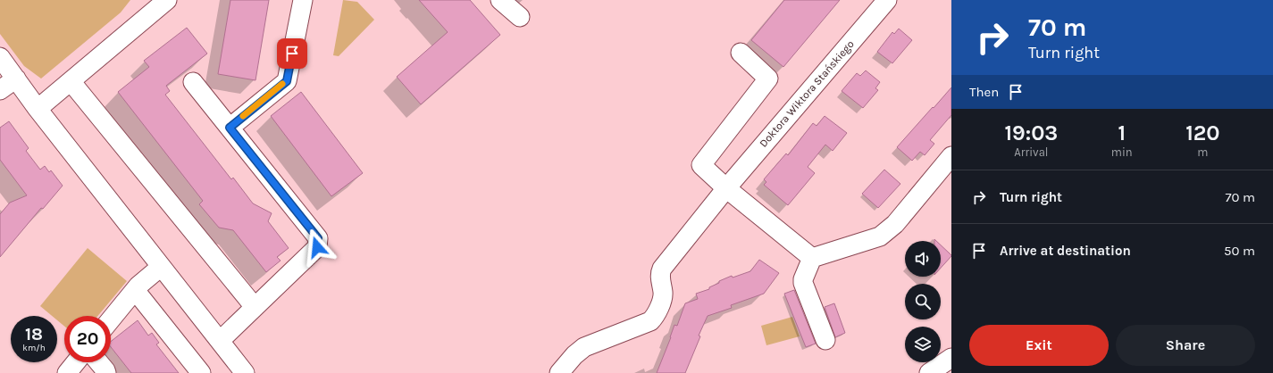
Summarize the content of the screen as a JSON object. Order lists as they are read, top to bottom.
{
  "streets": {
    "street": ["Doktora Wiktora Stańskiego"]
  },
  "page": {
    "turn": ["70 m", "Turn right"],
    "then": "Then",
    "eta": [
      "19:03",
      "Arrival",
      "1",
      "min",
      "120",
      "m"
    ],
    "list": [
      {
        "name": "Turn right",
        "value": "70 m"
      },
      {
        "name": "Arrive at destination",
        "value": "50 m"
      }
    ],
    "speed": "18 km/h",
    "limit": "20",
    "buttons": ["Exit", "Share"]
  }
}
